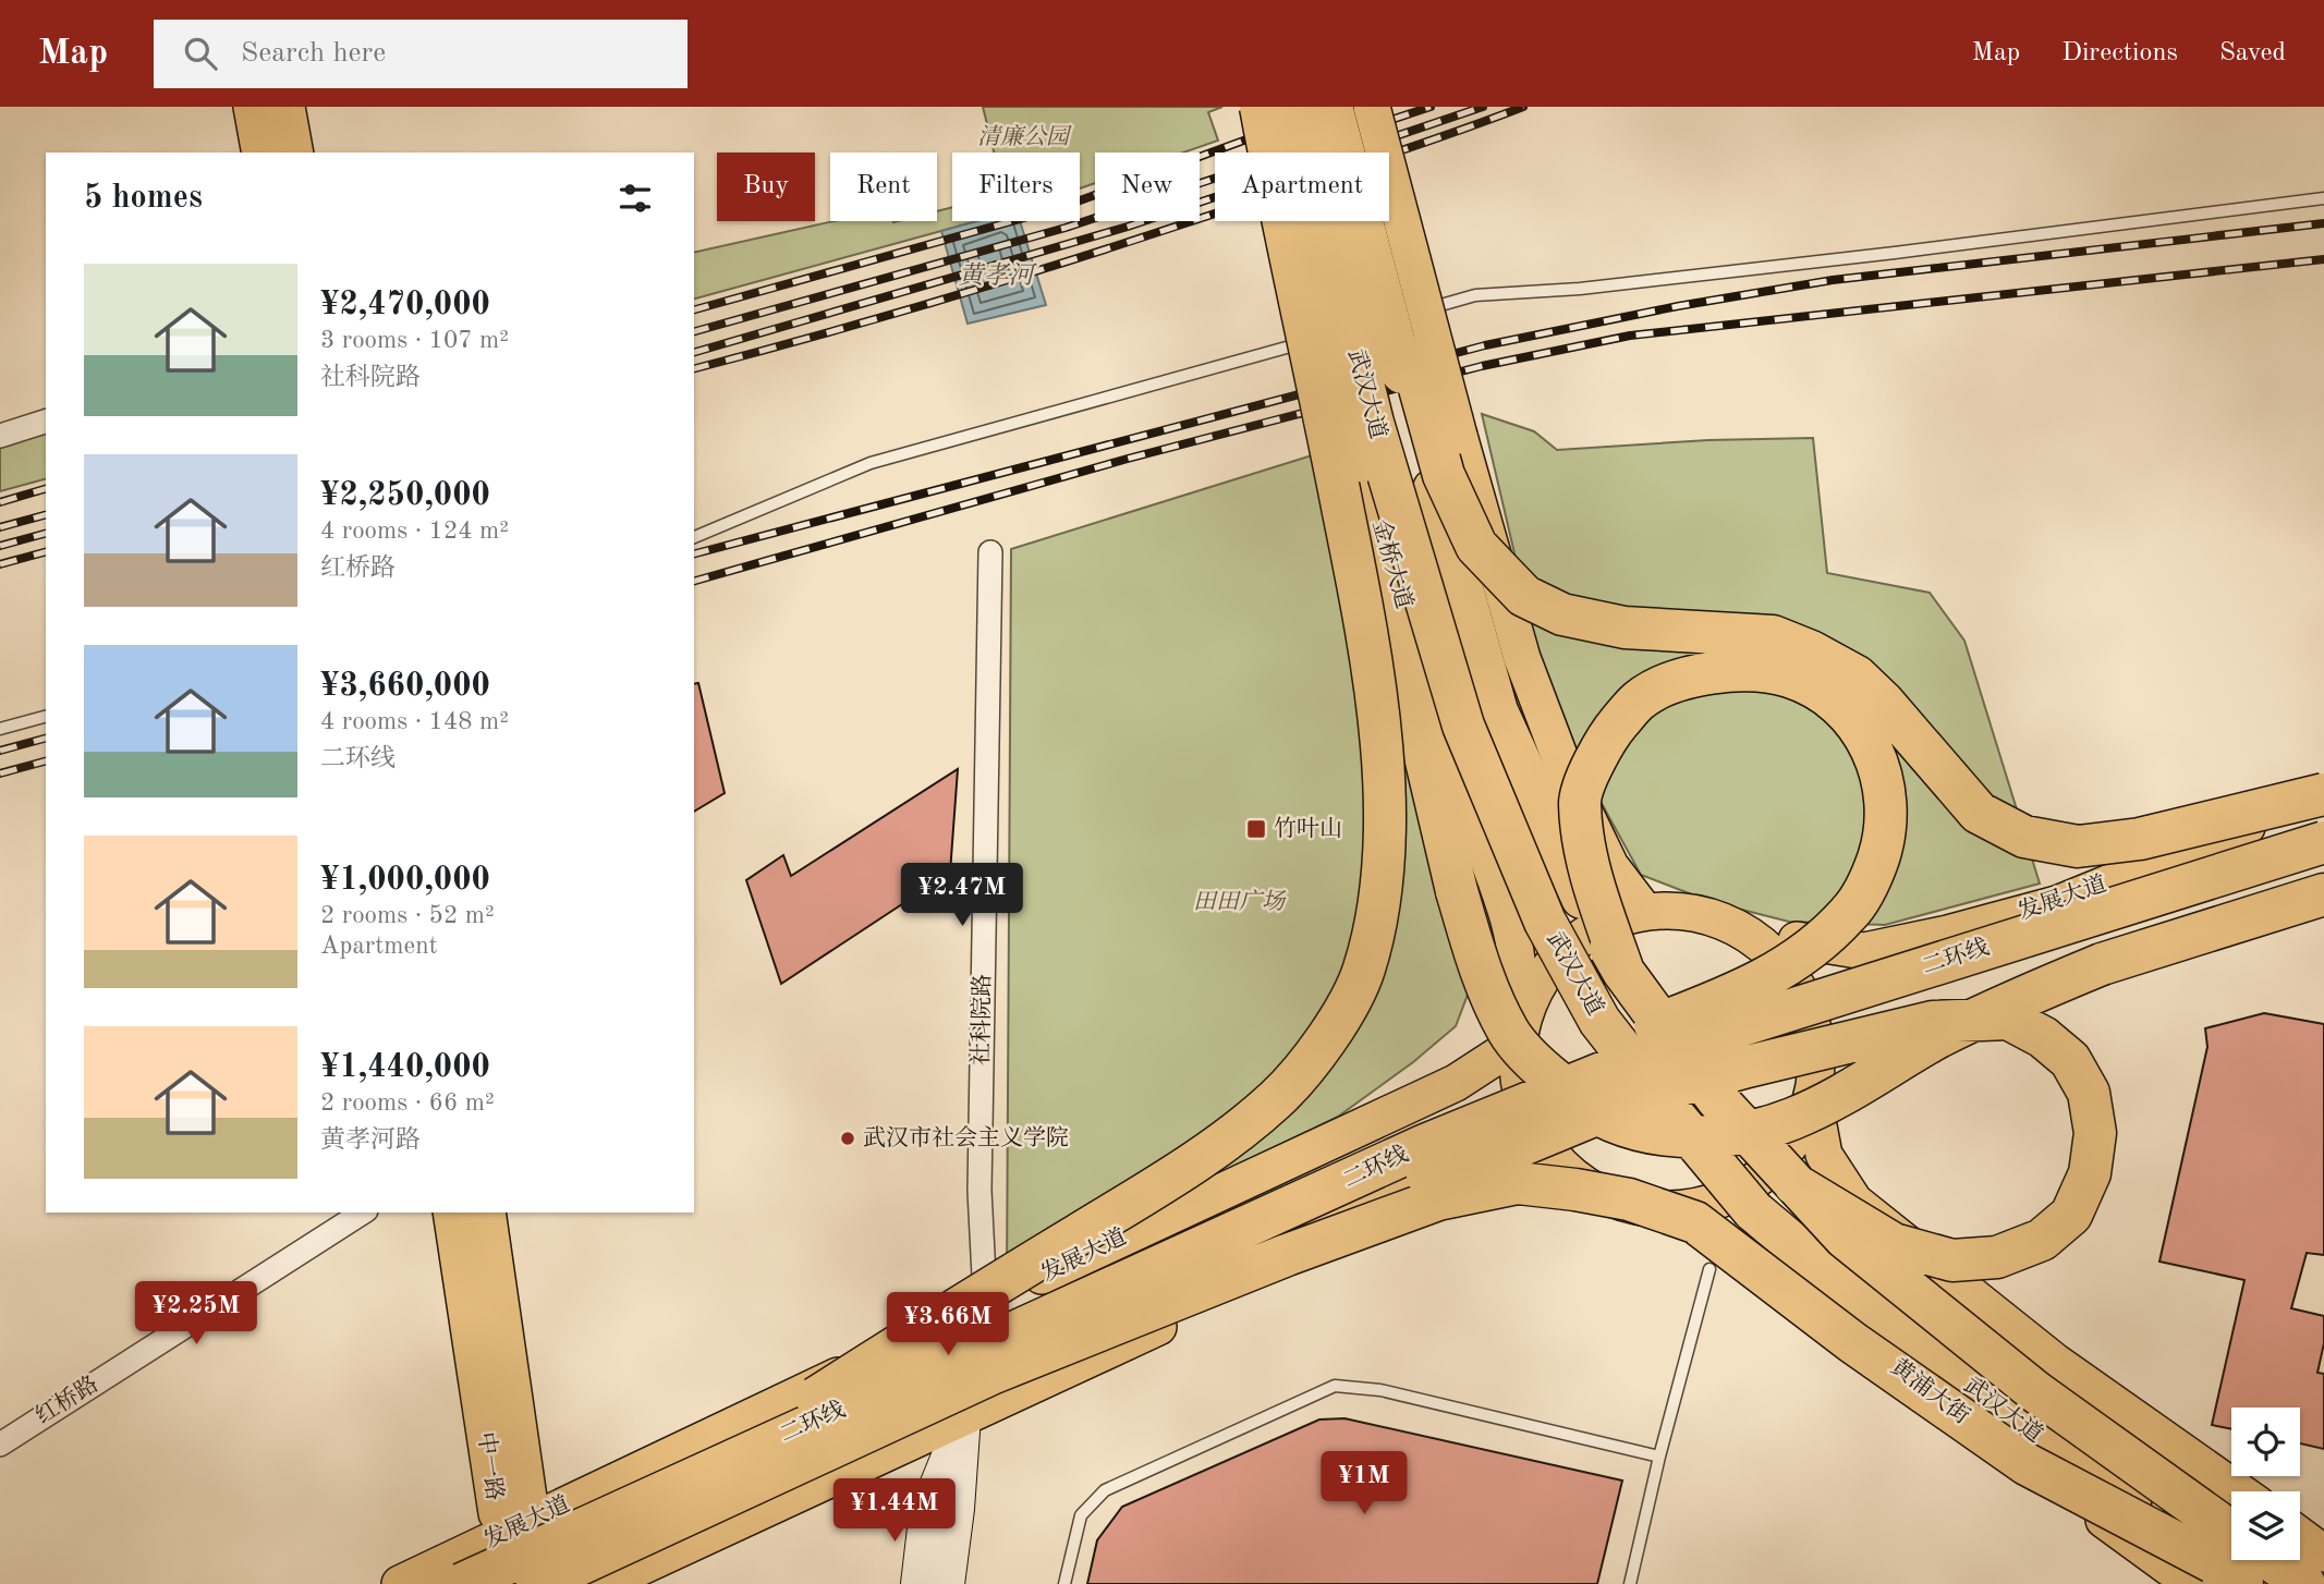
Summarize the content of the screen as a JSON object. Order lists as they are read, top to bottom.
{
  "streets": {
    "highway": ["武汉大道", "二环线"],
    "main road": [
      "金桥大道",
      "发展大道",
      "黄浦大街",
      "中一路"
    ],
    "street": ["社科院路", "红桥路"]
  },
  "crossings": [
    ["武汉大道", "黄浦大街"],
    ["金桥大道", "发展大道"],
    ["发展大道", "社科院路"],
    ["发展大道", "中一路"]
  ],
  "water": ["黄孝河"],
  "parks": ["清廉公园", "田田广场"],
  "places": {
    "transit": ["竹叶山"],
    "other": ["武汉市社会主义学院"]
  },
  "page": {
    "header": "Map",
    "search": "Search here",
    "nav": ["Map", "Directions", "Saved"],
    "chip": [
      "Buy",
      "Rent",
      "Filters",
      "New",
      "Apartment"
    ],
    "heading": "5 homes",
    "list": [
      {
        "name": "¥2,470,000",
        "note": "3 rooms · 107 m² · 社科院路"
      },
      {
        "name": "¥2,250,000",
        "note": "4 rooms · 124 m² · 红桥路"
      },
      {
        "name": "¥3,660,000",
        "note": "4 rooms · 148 m² · 二环线"
      },
      {
        "name": "¥1,000,000",
        "note": "2 rooms · 52 m² · Apartment"
      },
      {
        "name": "¥1,440,000",
        "note": "2 rooms · 66 m² · 黄孝河路"
      }
    ],
    "price": [
      "¥2.47M",
      "¥2.25M",
      "¥3.66M",
      "¥1M",
      "¥1.44M"
    ]
  }
}
